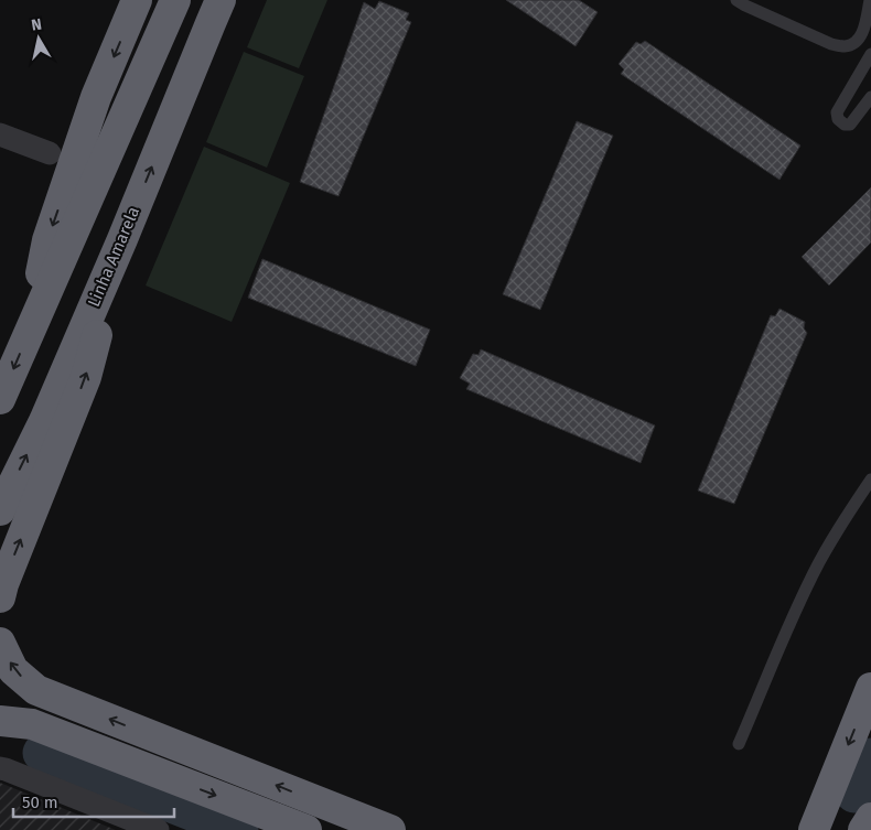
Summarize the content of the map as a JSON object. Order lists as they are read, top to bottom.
{
  "streets": {
    "highway": ["Linha Amarela"]
  },
  "scale_bar": "50 m",
  "north": "top"
}
